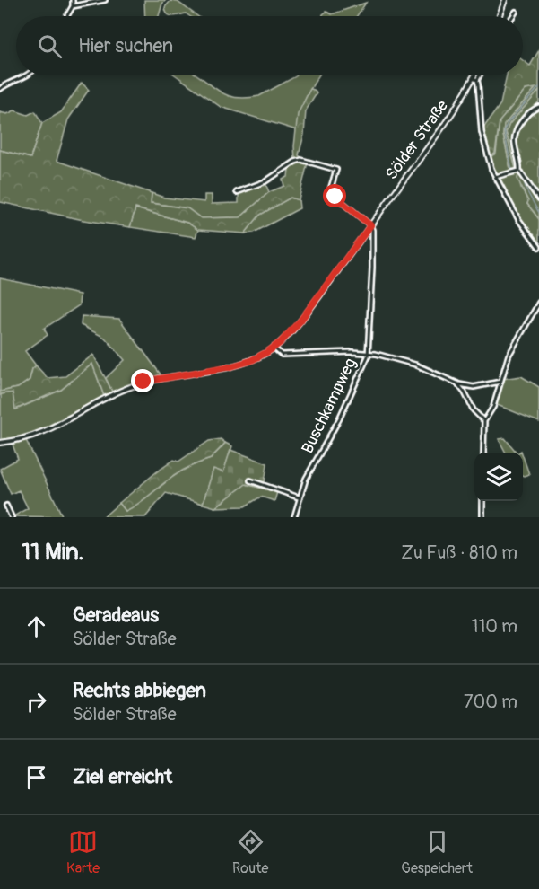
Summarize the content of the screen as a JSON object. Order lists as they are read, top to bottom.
{
  "streets": {
    "main road": ["Sölder Straße"],
    "street": ["Buschkampweg"]
  },
  "crossings": [
    ["Sölder Straße", "Buschkampweg"]
  ],
  "page": {
    "search": "Hier suchen",
    "heading": ["11 Min.", "Zu Fuß · 810 m"],
    "list": [
      ["Geradeaus", "Sölder Straße", "110 m"],
      ["Rechts abbiegen", "Sölder Straße", "700 m"],
      "Ziel erreicht"
    ],
    "nav": ["Karte", "Route", "Gespeichert"]
  }
}
